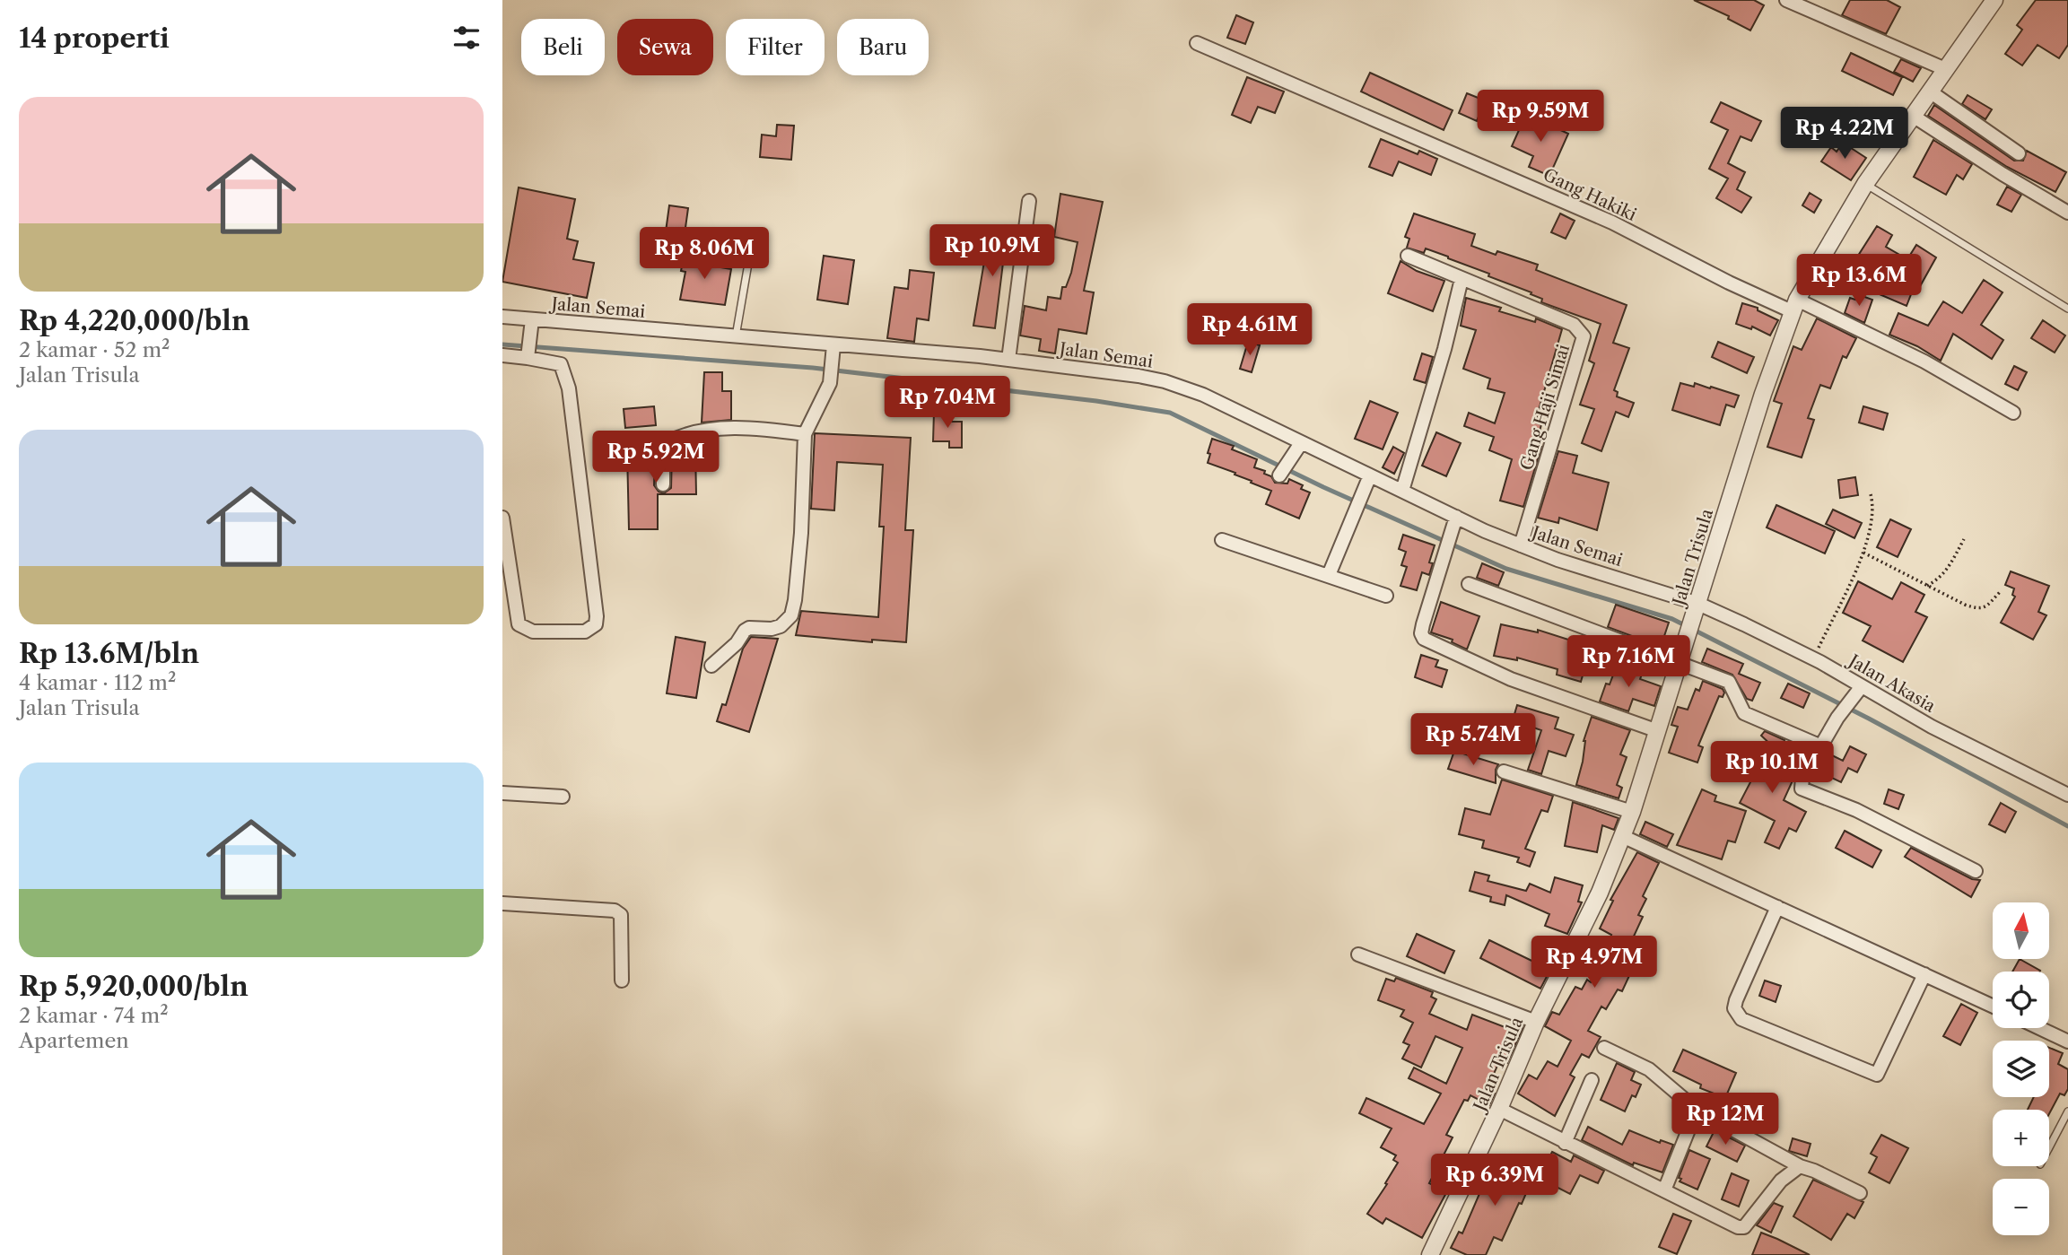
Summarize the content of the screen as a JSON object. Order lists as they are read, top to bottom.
{
  "streets": {
    "street": [
      "Gang Hakiki",
      "Jalan Semai",
      "Gang Haji Simai",
      "Jalan Trisula",
      "Jalan Akasia"
    ]
  },
  "crossings": [
    ["Gang Hakiki", "Jalan Trisula"],
    ["Jalan Semai", "Gang Haji Simai"],
    ["Jalan Semai", "Jalan Trisula"],
    ["Jalan Semai", "Jalan Akasia"],
    ["Jalan Trisula", "Jalan Akasia"]
  ],
  "north": "top",
  "page": {
    "heading": "14 properti",
    "chip": [
      "Beli",
      "Sewa",
      "Filter",
      "Baru"
    ],
    "list": [
      {
        "name": "Rp 4,220,000/bln",
        "note": "2 kamar · 52 m² · Jalan Trisula"
      },
      {
        "name": "Rp 13.6M/bln",
        "note": "4 kamar · 112 m² · Jalan Trisula"
      },
      {
        "name": "Rp 5,920,000/bln",
        "note": "2 kamar · 74 m² · Apartemen"
      }
    ],
    "price": [
      "Rp 9.59M",
      "Rp 4.22M",
      "Rp 10.9M",
      "Rp 8.06M",
      "Rp 13.6M",
      "Rp 4.61M",
      "Rp 7.04M",
      "Rp 5.92M",
      "Rp 7.16M",
      "Rp 5.74M",
      "Rp 10.1M",
      "Rp 4.97M",
      "Rp 12M",
      "Rp 6.39M"
    ],
    "map_buttons": ["+", "−"]
  }
}
